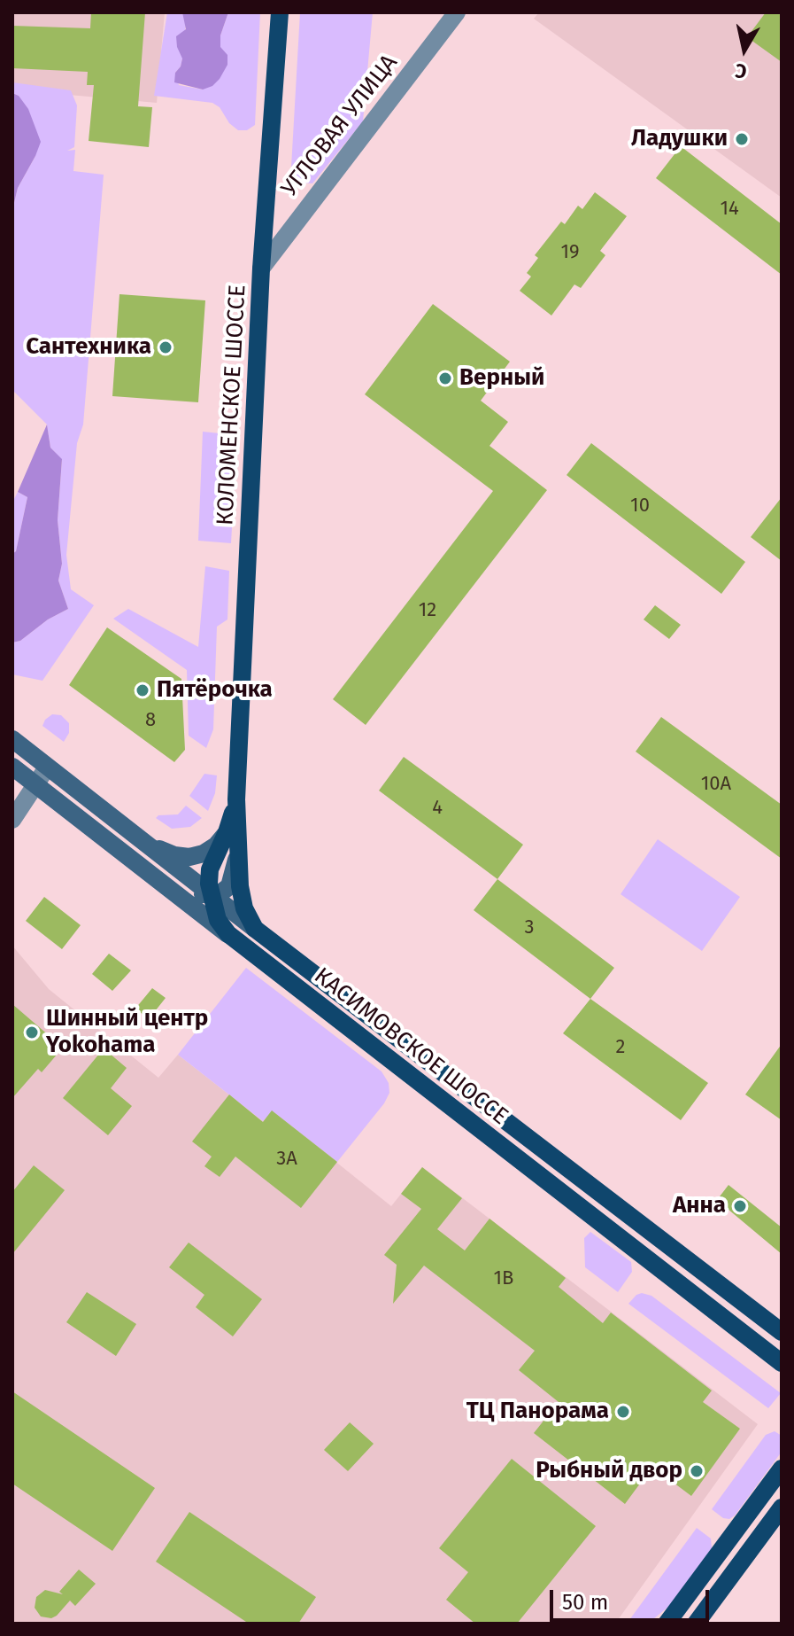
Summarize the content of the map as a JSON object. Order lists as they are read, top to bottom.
{
  "streets": {
    "main road": ["КОЛОМЕНСКОЕ ШОССЕ", "КАСИМОВСКОЕ ШОССЕ"],
    "street": ["УГЛОВАЯ УЛИЦА"]
  },
  "crossings": [
    ["УГЛОВАЯ УЛИЦА", "КОЛОМЕНСКОЕ ШОССЕ"],
    ["КОЛОМЕНСКОЕ ШОССЕ", "КАСИМОВСКОЕ ШОССЕ"]
  ],
  "places": [
    "Ладушки",
    "Сантехника",
    "Верный",
    "Пятёрочка",
    "Шинный центр Yokohama",
    "Анна",
    "ТЦ Панорама",
    "Рыбный двор"
  ],
  "house_numbers": [
    "14",
    "19",
    "10",
    "12",
    "8",
    "10А",
    "4",
    "3",
    "2",
    "3А",
    "1В"
  ],
  "scale_bar": "50 m",
  "north": "bottom"
}
